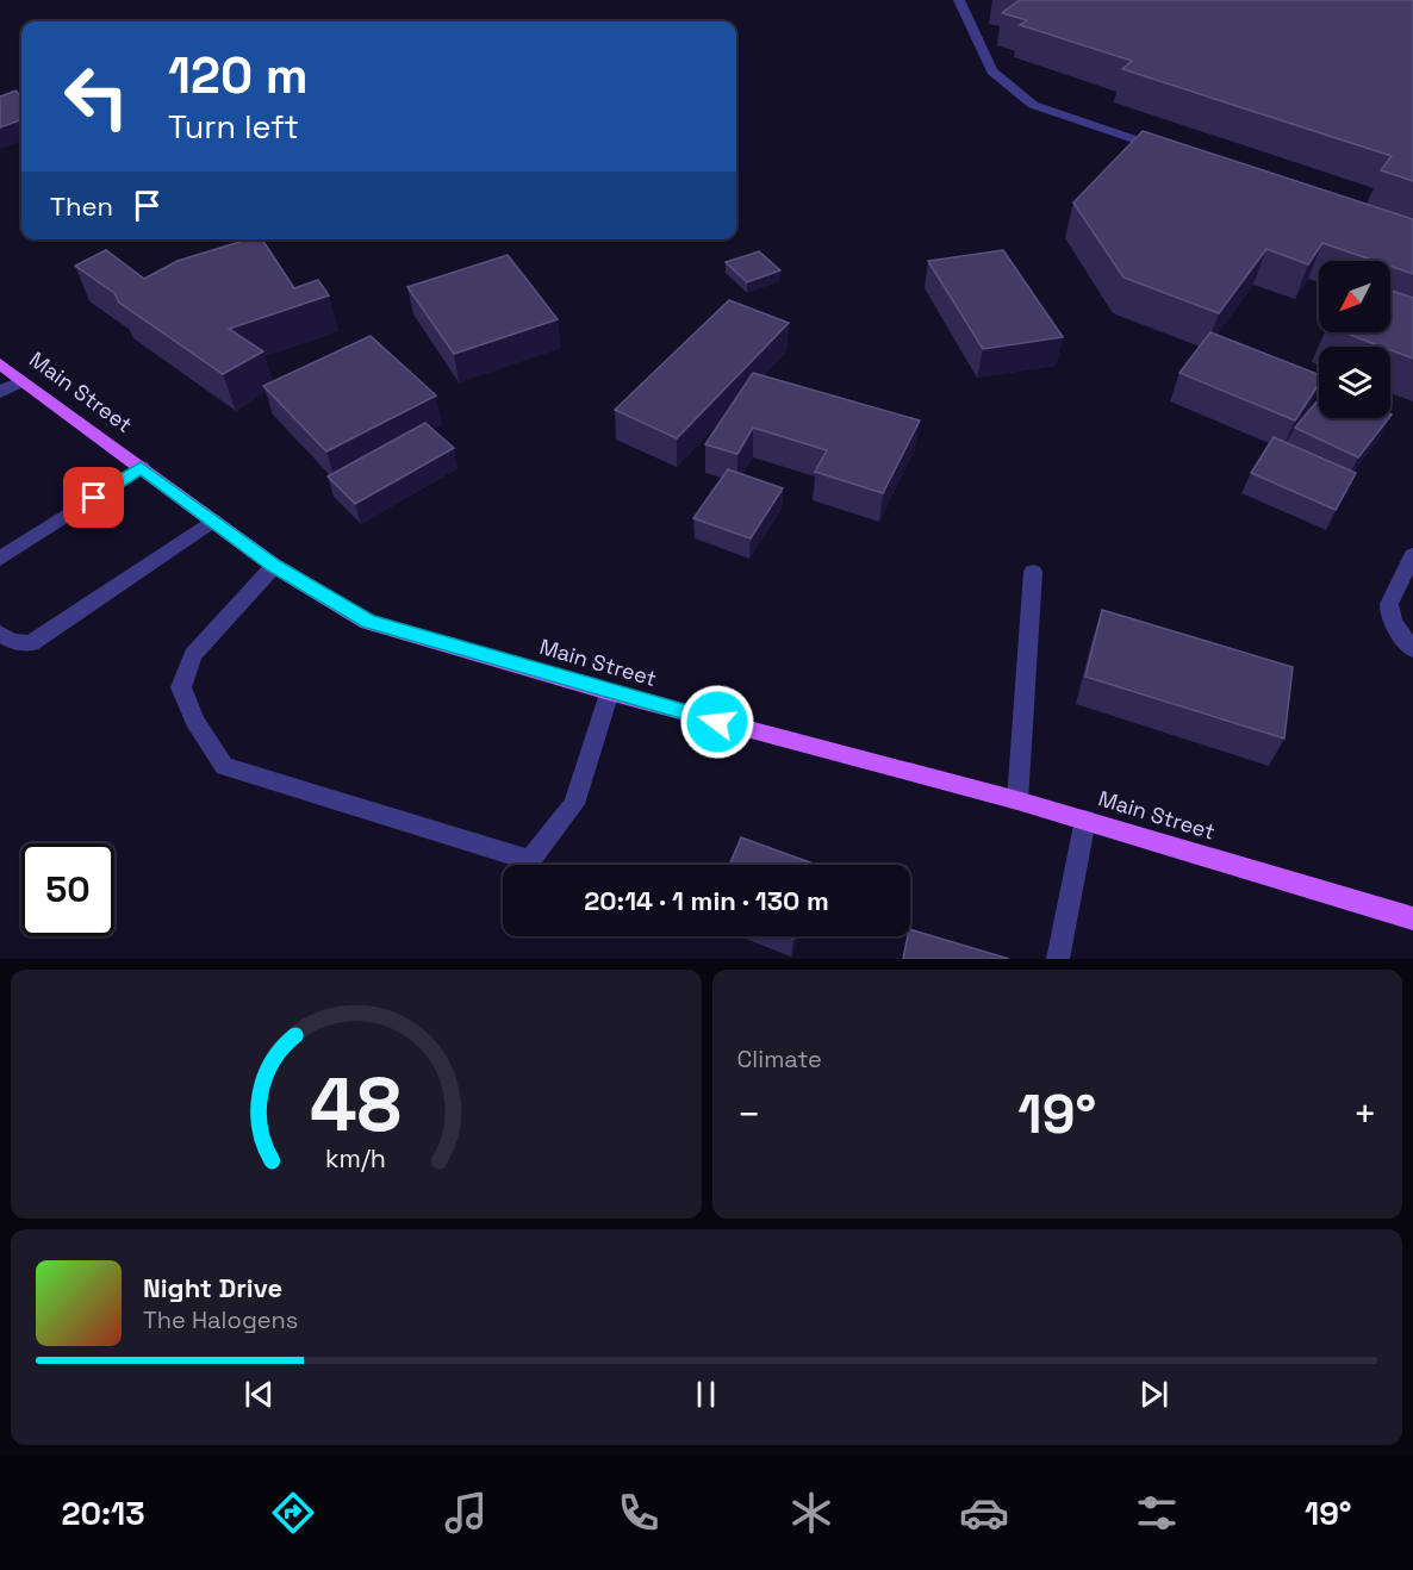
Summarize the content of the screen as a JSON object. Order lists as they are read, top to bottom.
{
  "streets": {
    "main road": ["Main Street"]
  },
  "north": "bottom left",
  "page": {
    "turn": ["120 m", "Turn left"],
    "then": "Then",
    "limit": "50",
    "trip": "20:14 · 1 min · 130 m",
    "tile": "Climate",
    "heat": ["−", "19°", "+"],
    "song": ["Night Drive", "The Halogens"],
    "tabs": ["20:13", "19°"],
    "gauge": ["48", "km/h"]
  }
}
